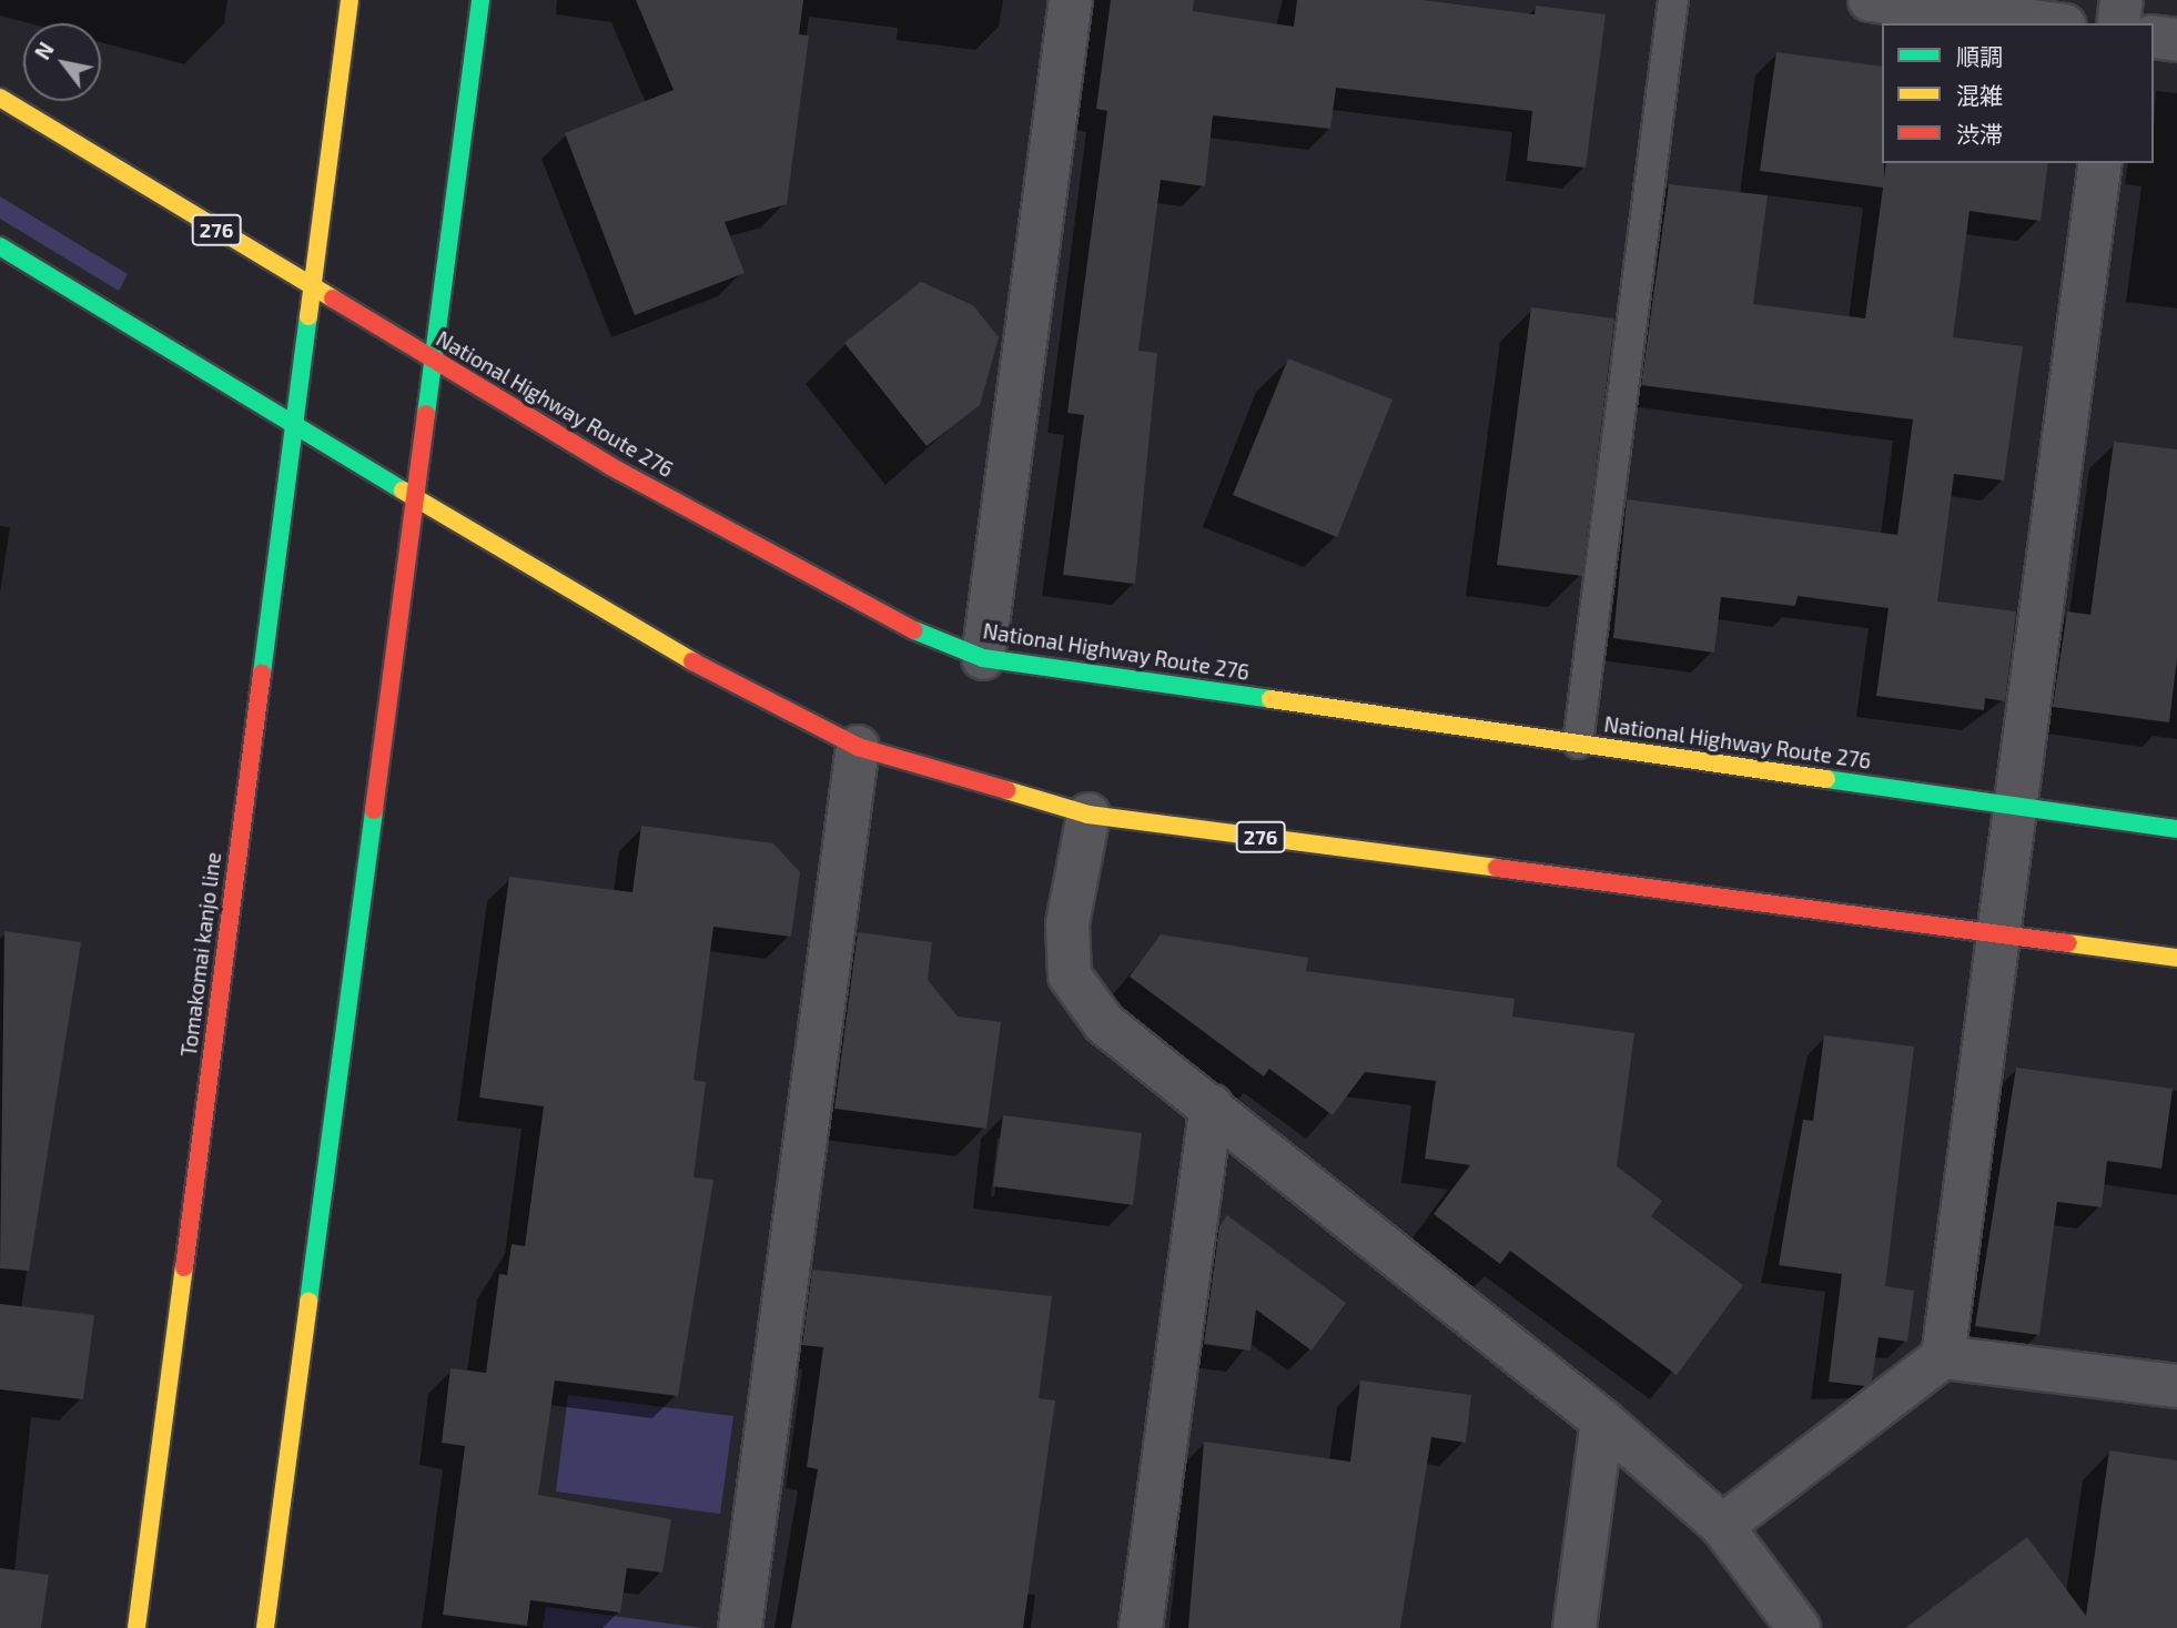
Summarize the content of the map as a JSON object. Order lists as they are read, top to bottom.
{
  "streets": {
    "main road": ["276", "National Highway Route 276", "Tomakomai kanjo line"]
  },
  "crossings": [
    ["276", "Tomakomai kanjo line"],
    ["National Highway Route 276", "Tomakomai kanjo line"]
  ],
  "legend": ["順調", "混雑", "渋滞"],
  "north": "top left"
}
